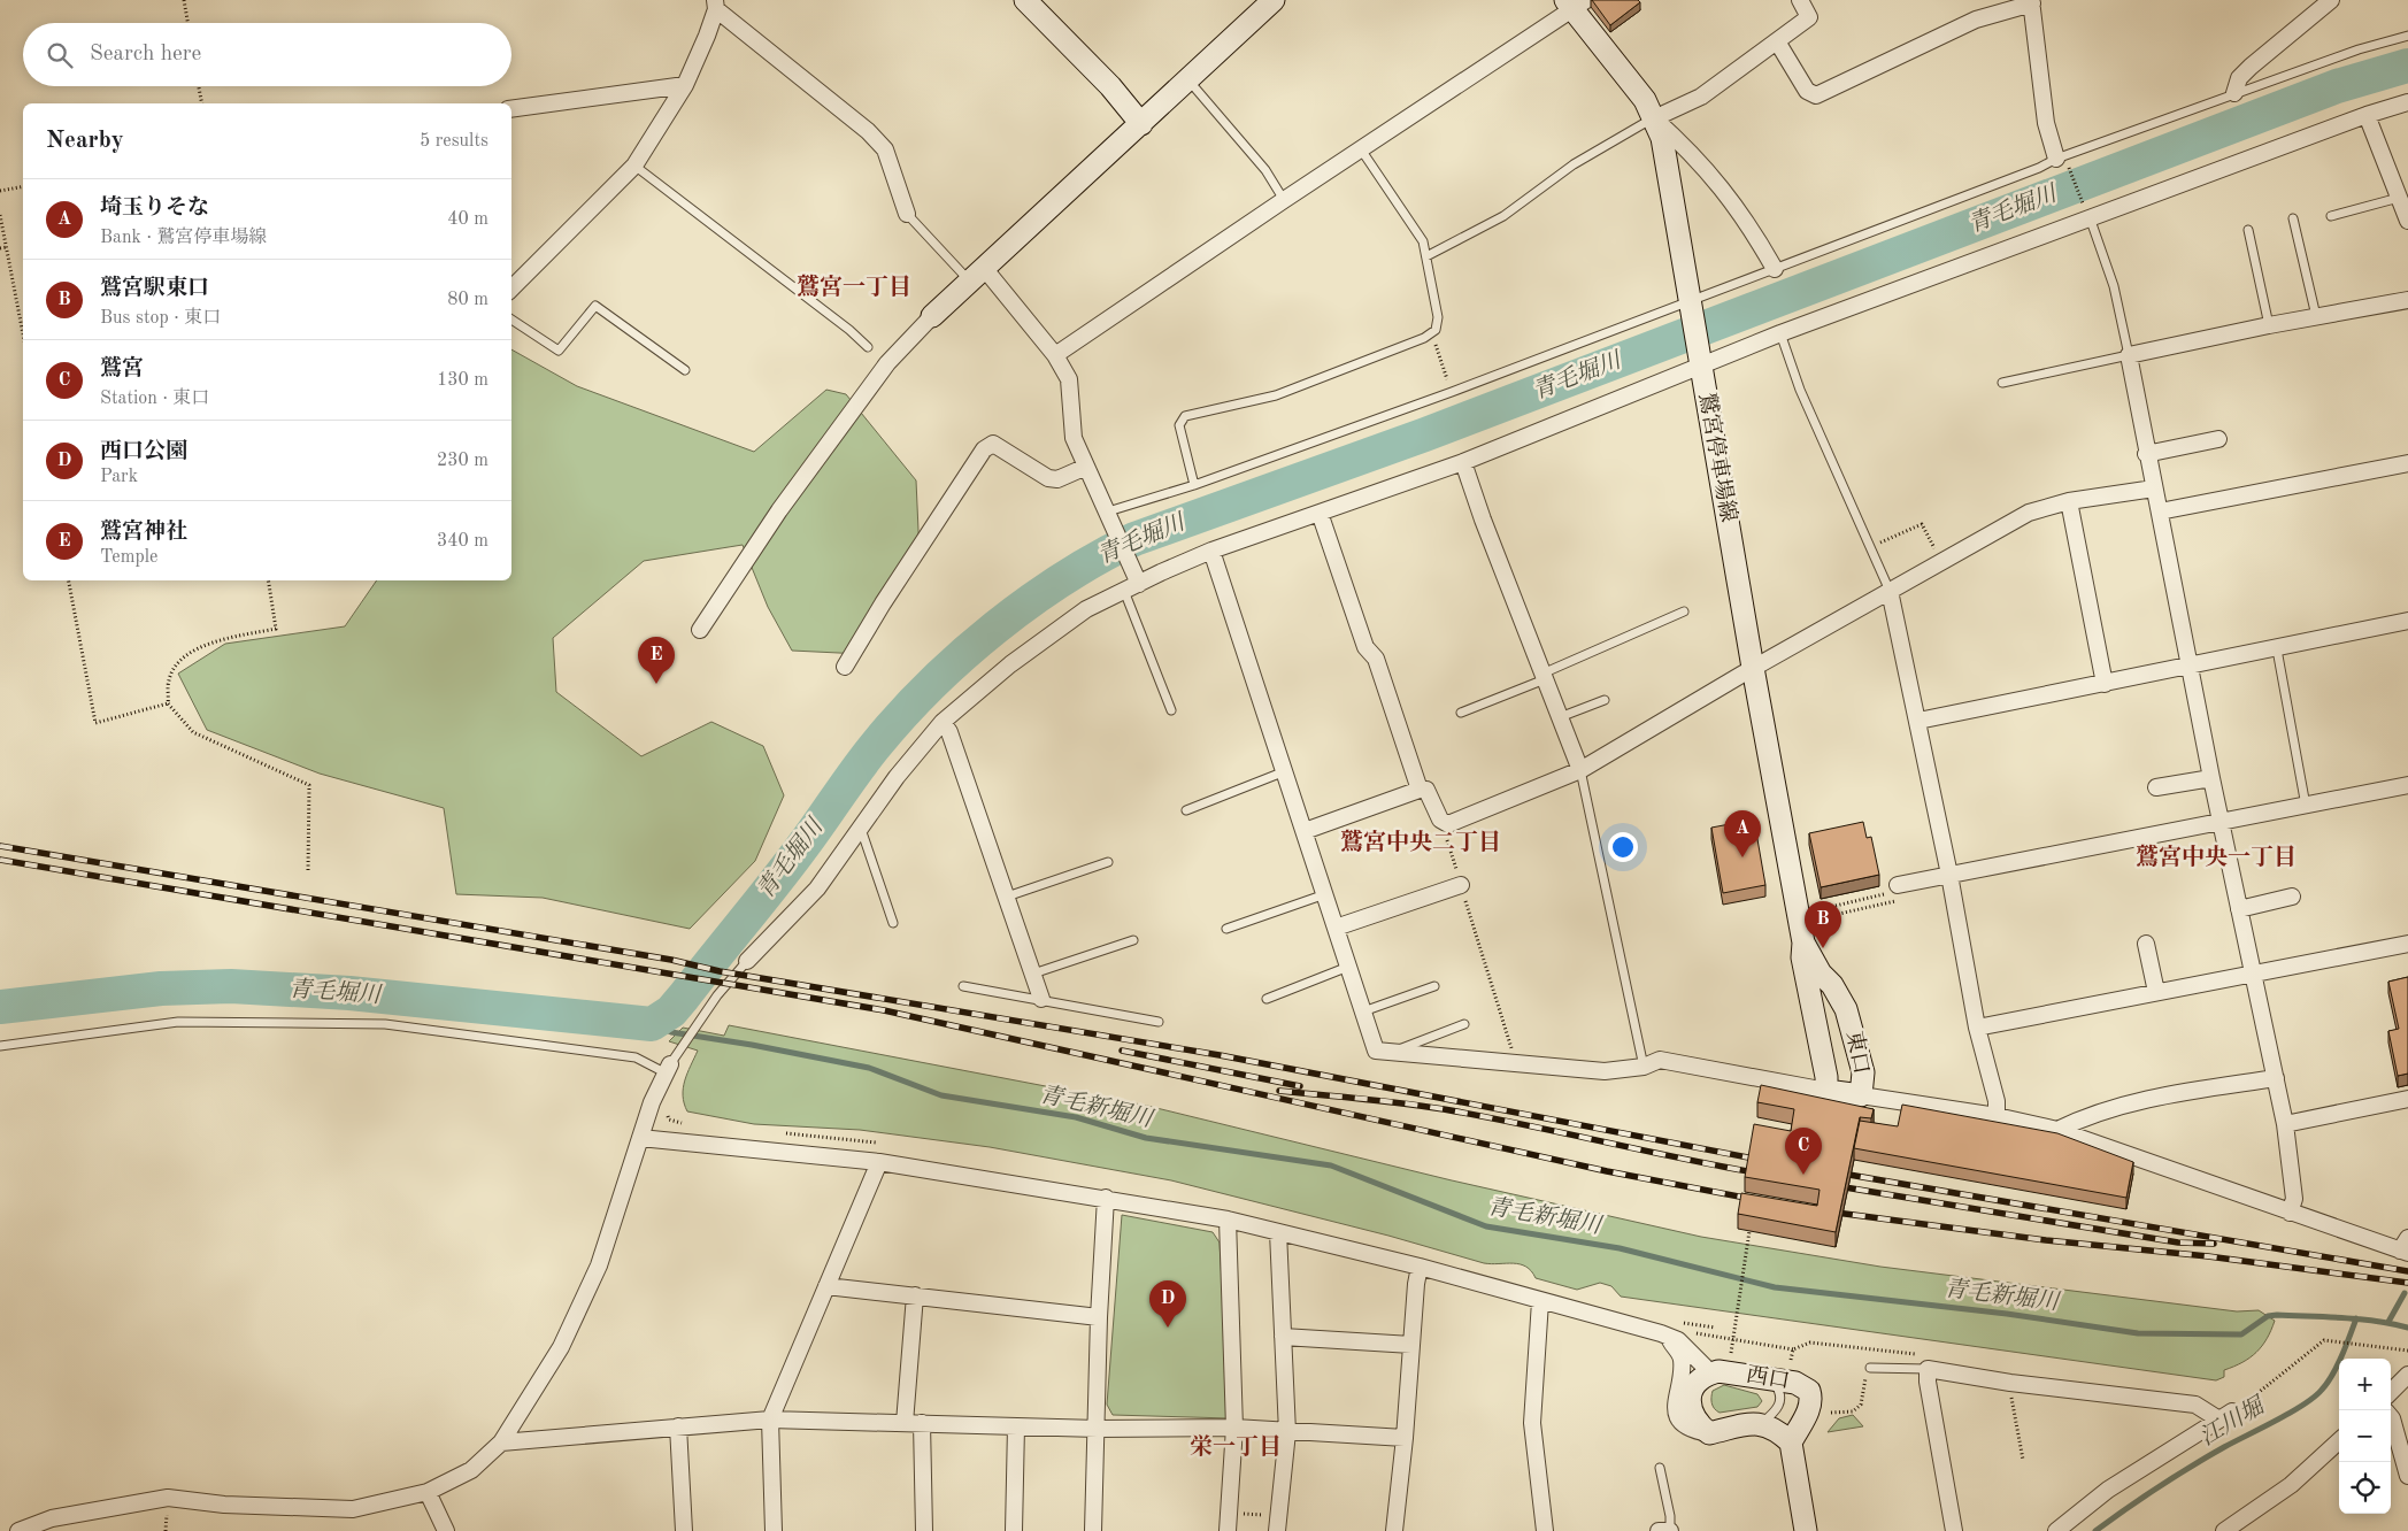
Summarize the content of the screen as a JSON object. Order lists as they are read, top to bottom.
{
  "streets": {
    "street": ["鷲宮停車場線", "東口", "西口"]
  },
  "crossings": [
    ["鷲宮停車場線", "東口"]
  ],
  "districts": [
    "鷲宮一丁目",
    "鷲宮中央二丁目",
    "鷲宮中央一丁目",
    "栄一丁目"
  ],
  "water": ["青毛堀川", "青毛新堀川", "江川堀"],
  "page": {
    "search": "Search here",
    "heading": ["Nearby", "5 results"],
    "list": [
      {
        "mark": "A",
        "name": "埼玉りそな",
        "note": "Bank · 鷲宮停車場線",
        "value": "40 m"
      },
      {
        "mark": "B",
        "name": "鷲宮駅東口",
        "note": "Bus stop · 東口",
        "value": "80 m"
      },
      {
        "mark": "C",
        "name": "鷲宮",
        "note": "Station · 東口",
        "value": "130 m"
      },
      {
        "mark": "D",
        "name": "西口公園",
        "note": "Park",
        "value": "230 m"
      },
      {
        "mark": "E",
        "name": "鷲宮神社",
        "note": "Temple",
        "value": "340 m"
      }
    ],
    "pins": [
      "E",
      "A",
      "B",
      "C",
      "D"
    ],
    "map_buttons": ["+", "−"]
  }
}
